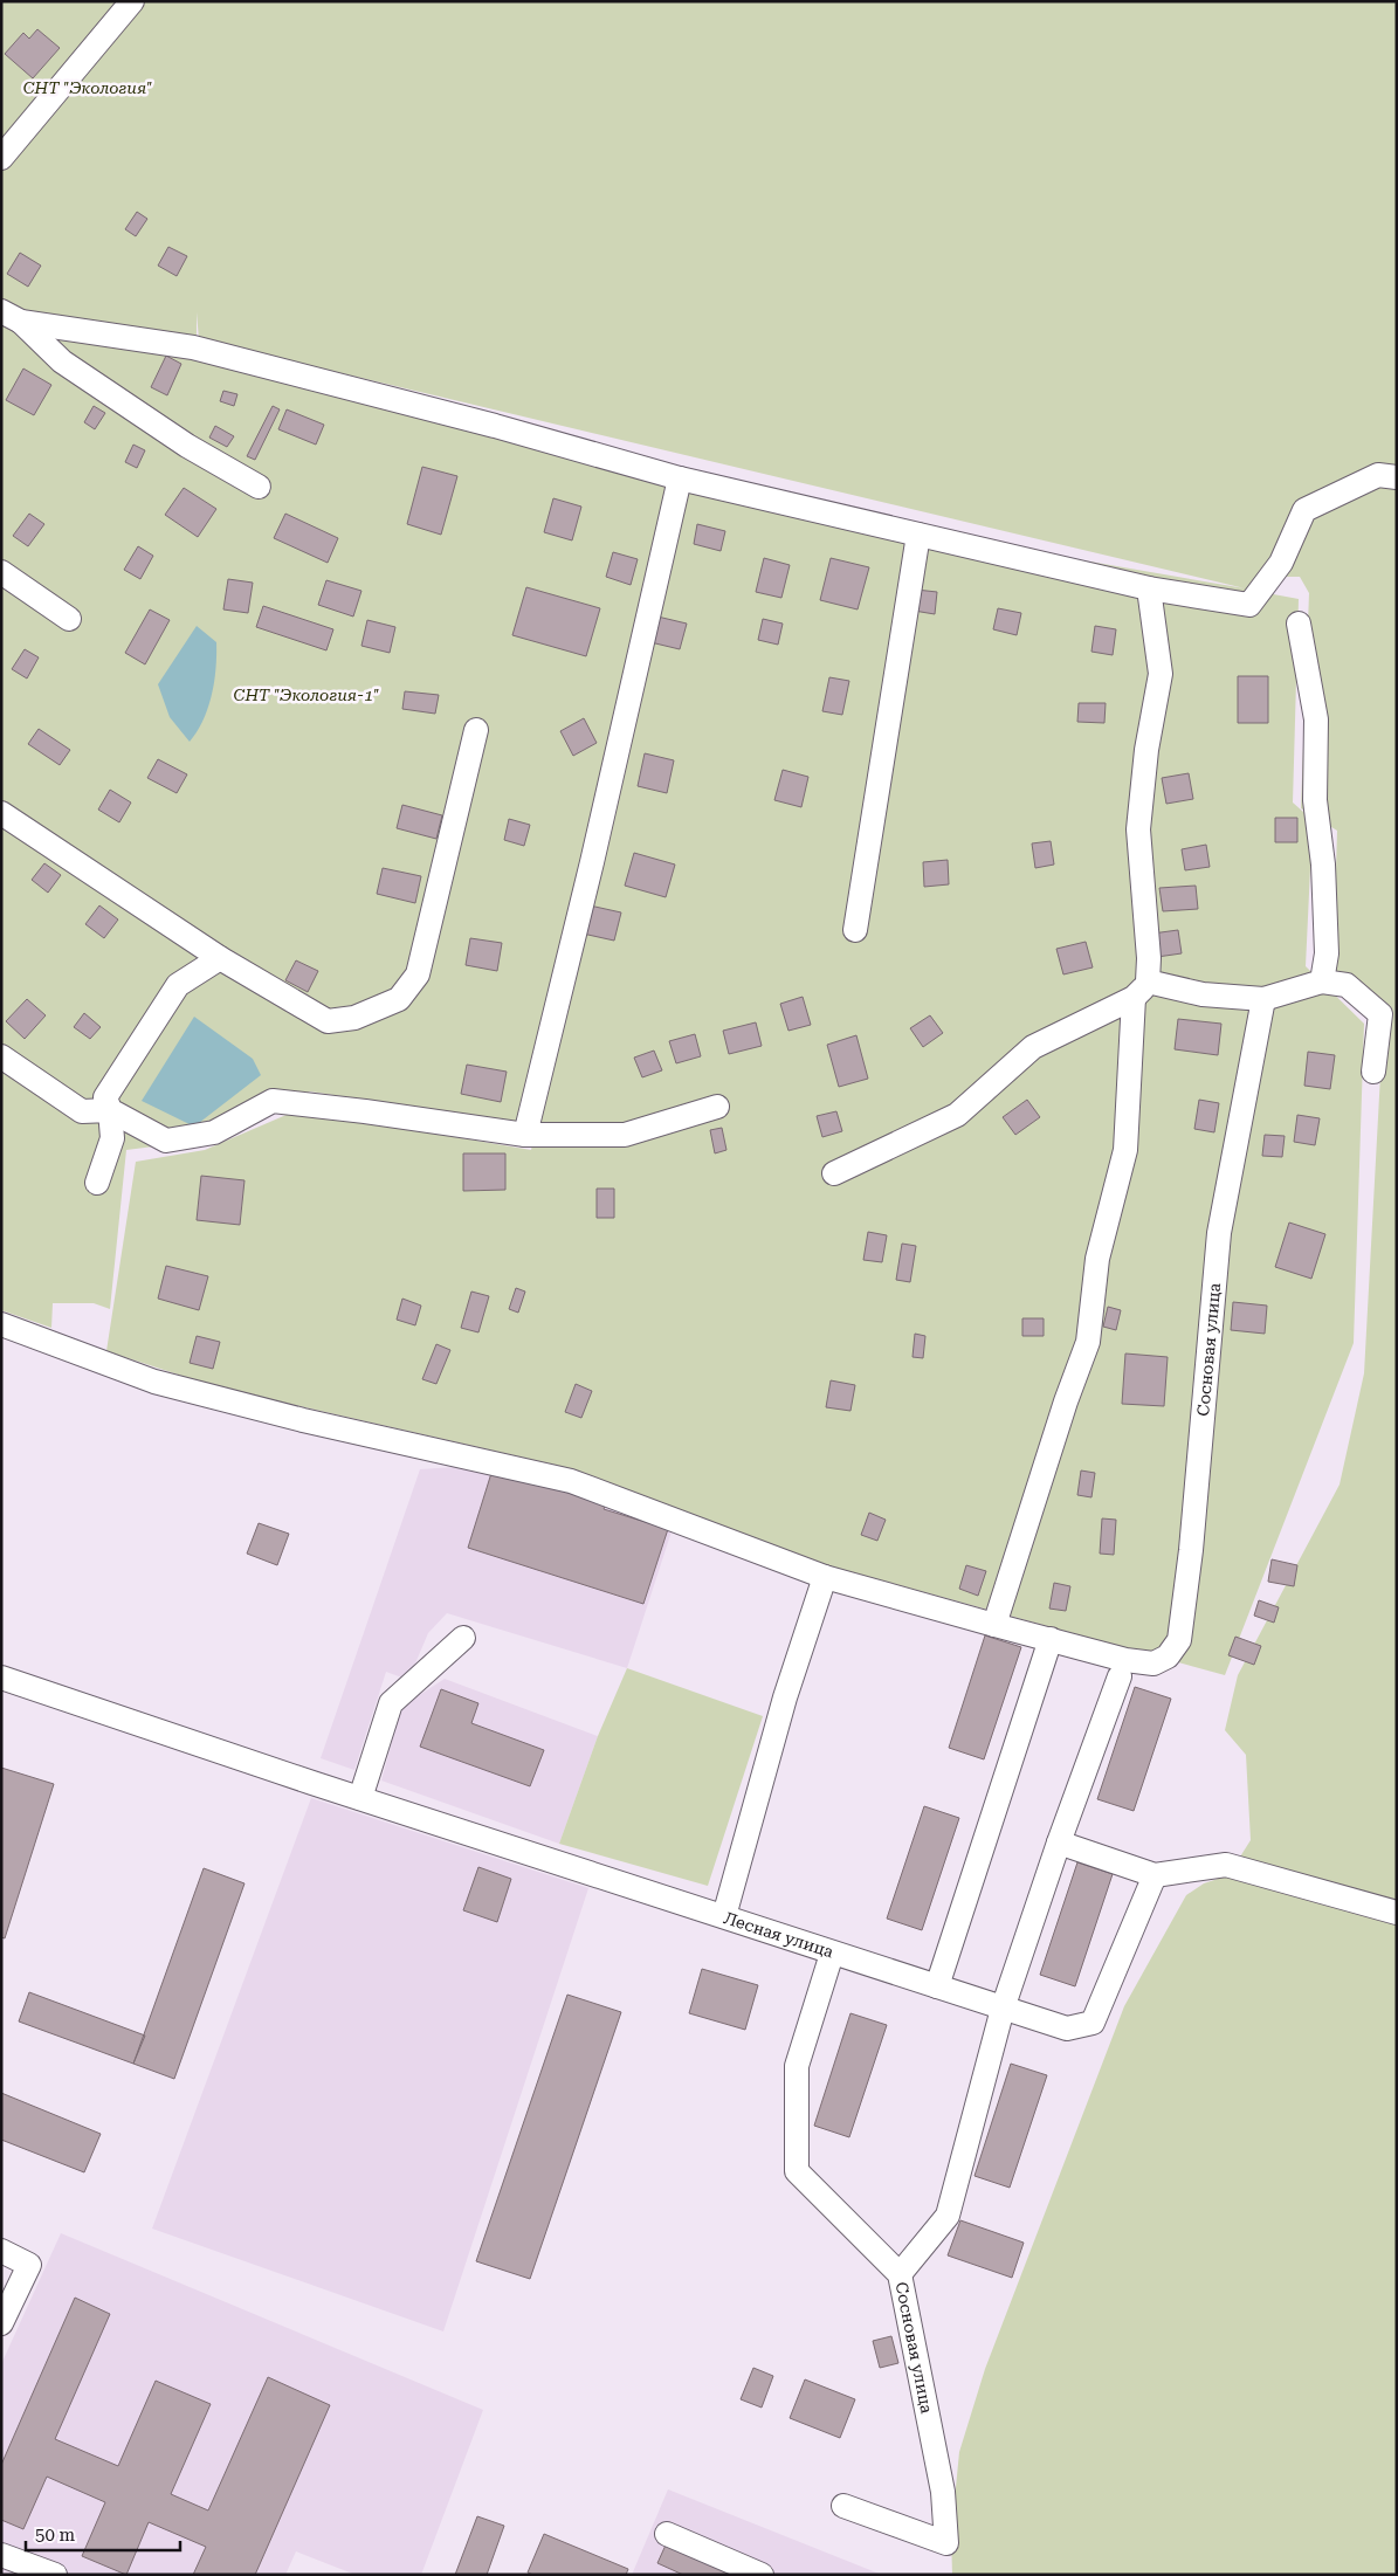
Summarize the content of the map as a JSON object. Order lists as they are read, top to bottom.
{
  "streets": {
    "street": ["Сосновая улица", "Лесная улица"]
  },
  "crossings": [
    ["Сосновая улица", "Лесная улица"]
  ],
  "parks": ["СНТ \"Экология\"", "СНТ \"Экология-1\""],
  "scale_bar": "50 m"
}
